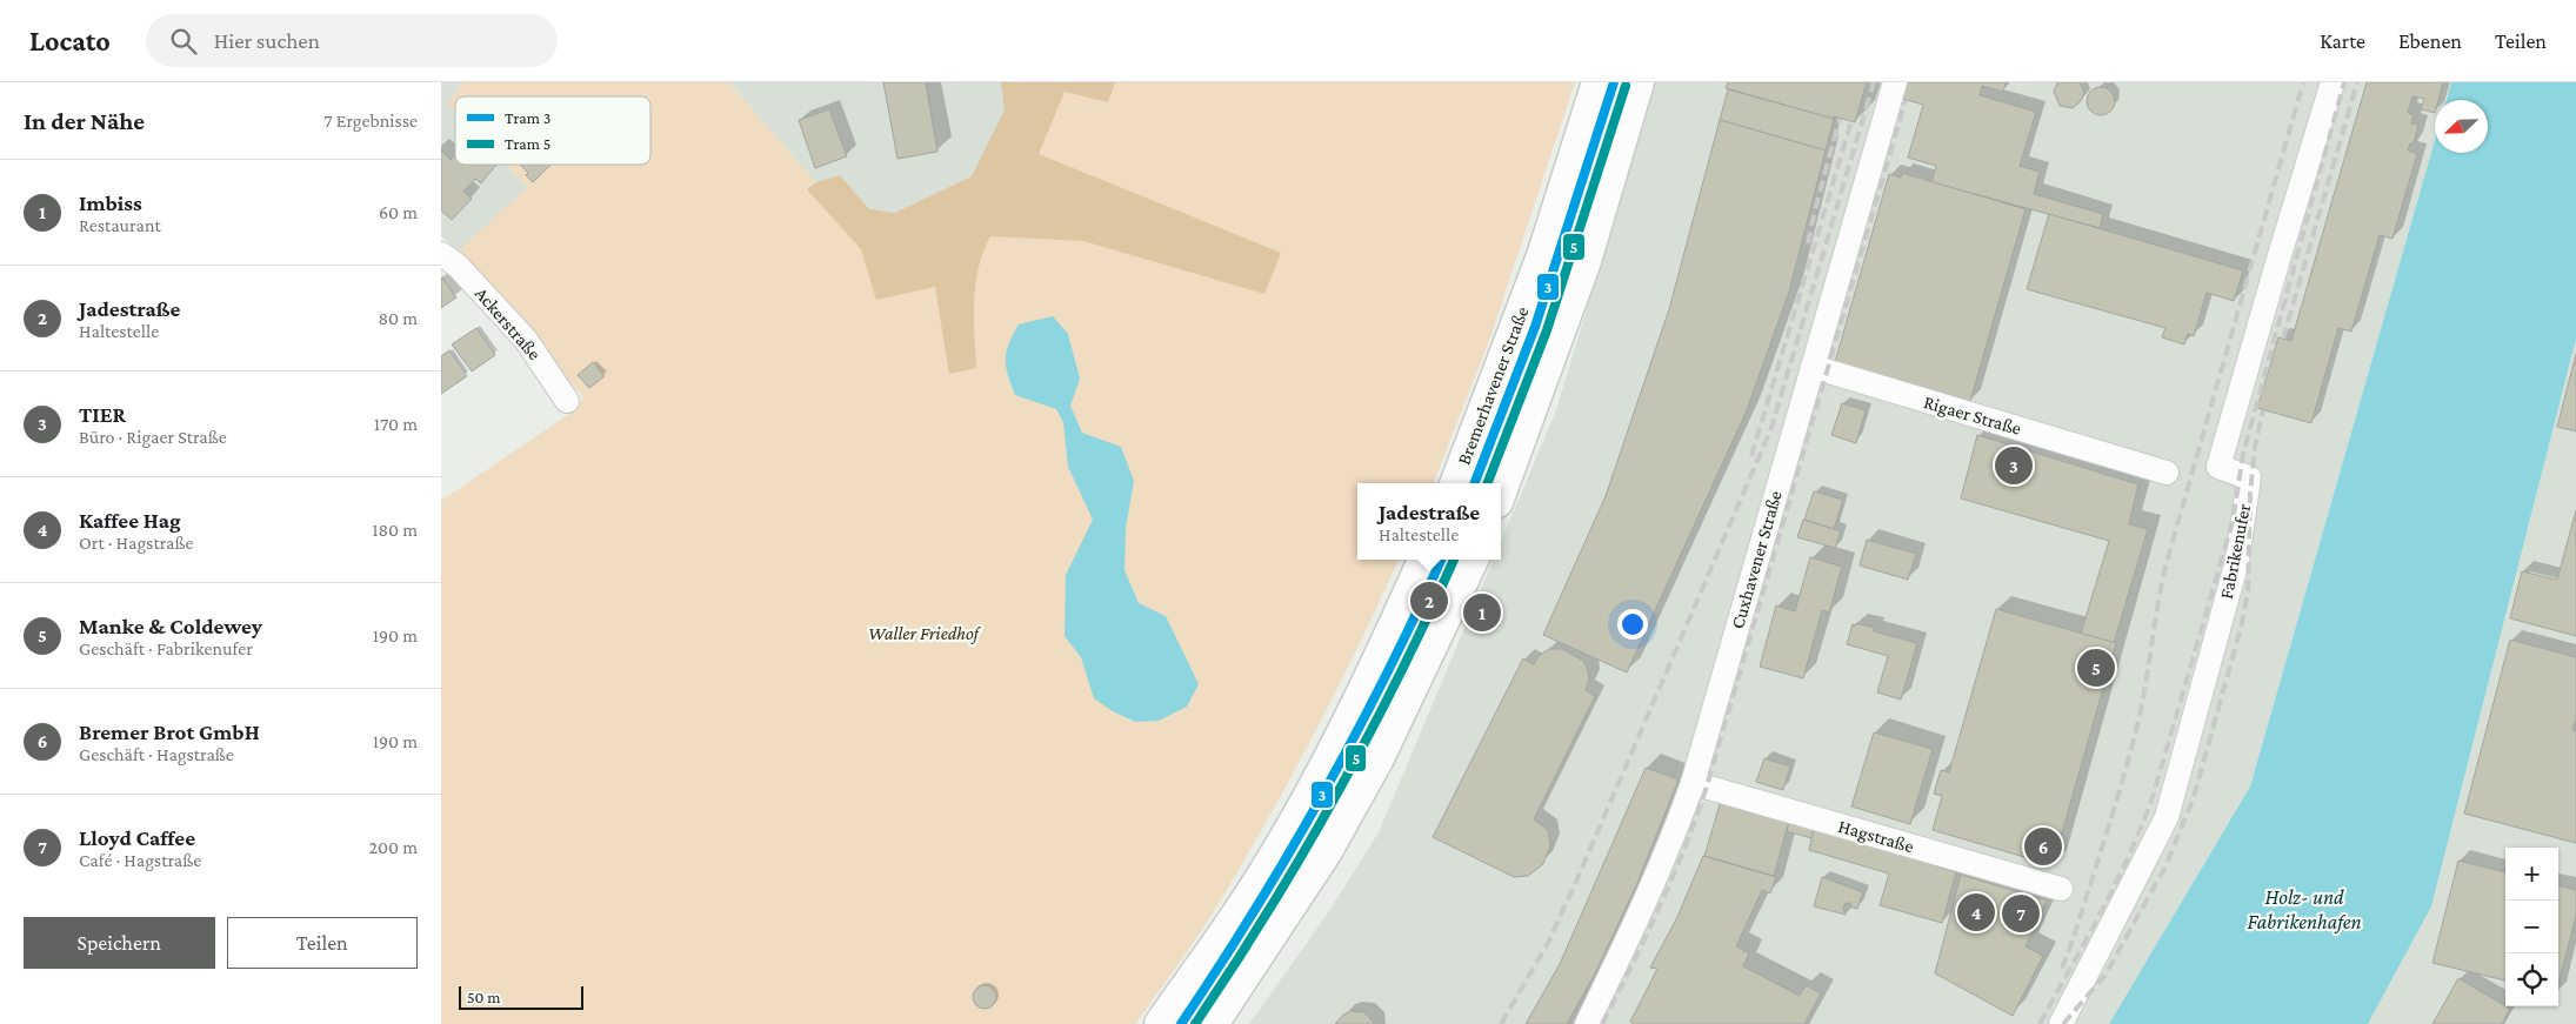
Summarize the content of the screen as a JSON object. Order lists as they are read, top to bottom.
{
  "streets": {
    "main road": ["Bremerhavener Straße"],
    "street": [
      "Ackerstraße",
      "Rigaer Straße",
      "Fabrikenufer",
      "Cuxhavener Straße",
      "Hagstraße"
    ]
  },
  "crossings": [
    ["Rigaer Straße", "Cuxhavener Straße"],
    ["Cuxhavener Straße", "Hagstraße"]
  ],
  "water": ["Holz- und Fabrikenhafen"],
  "parks": ["Waller Friedhof"],
  "lines": ["tram line 3", "tram line 5"],
  "legend": ["Tram 3", "Tram 5"],
  "scale_bar": "50 m",
  "north": "bottom left",
  "page": {
    "header": "Locato",
    "search": "Hier suchen",
    "nav": ["Karte", "Ebenen", "Teilen"],
    "heading": ["In der Nähe", "7 Ergebnisse"],
    "list": [
      {
        "mark": "1",
        "name": "Imbiss",
        "note": "Restaurant",
        "value": "60 m"
      },
      {
        "mark": "2",
        "name": "Jadestraße",
        "note": "Haltestelle",
        "value": "80 m"
      },
      {
        "mark": "3",
        "name": "TIER",
        "note": "Büro · Rigaer Straße",
        "value": "170 m"
      },
      {
        "mark": "4",
        "name": "Kaffee Hag",
        "note": "Ort · Hagstraße",
        "value": "180 m"
      },
      {
        "mark": "5",
        "name": "Manke & Coldewey",
        "note": "Geschäft · Fabrikenufer",
        "value": "190 m"
      },
      {
        "mark": "6",
        "name": "Bremer Brot GmbH",
        "note": "Geschäft · Hagstraße",
        "value": "190 m"
      },
      {
        "mark": "7",
        "name": "Lloyd Caffee",
        "note": "Café · Hagstraße",
        "value": "200 m"
      }
    ],
    "pins": [
      "3",
      "2",
      "1",
      "5",
      "6",
      "4",
      "7"
    ],
    "popup": ["Jadestraße", "Haltestelle"],
    "map_buttons": ["+", "−"],
    "buttons": ["Speichern", "Teilen"],
    "scale": "50 m"
  }
}
